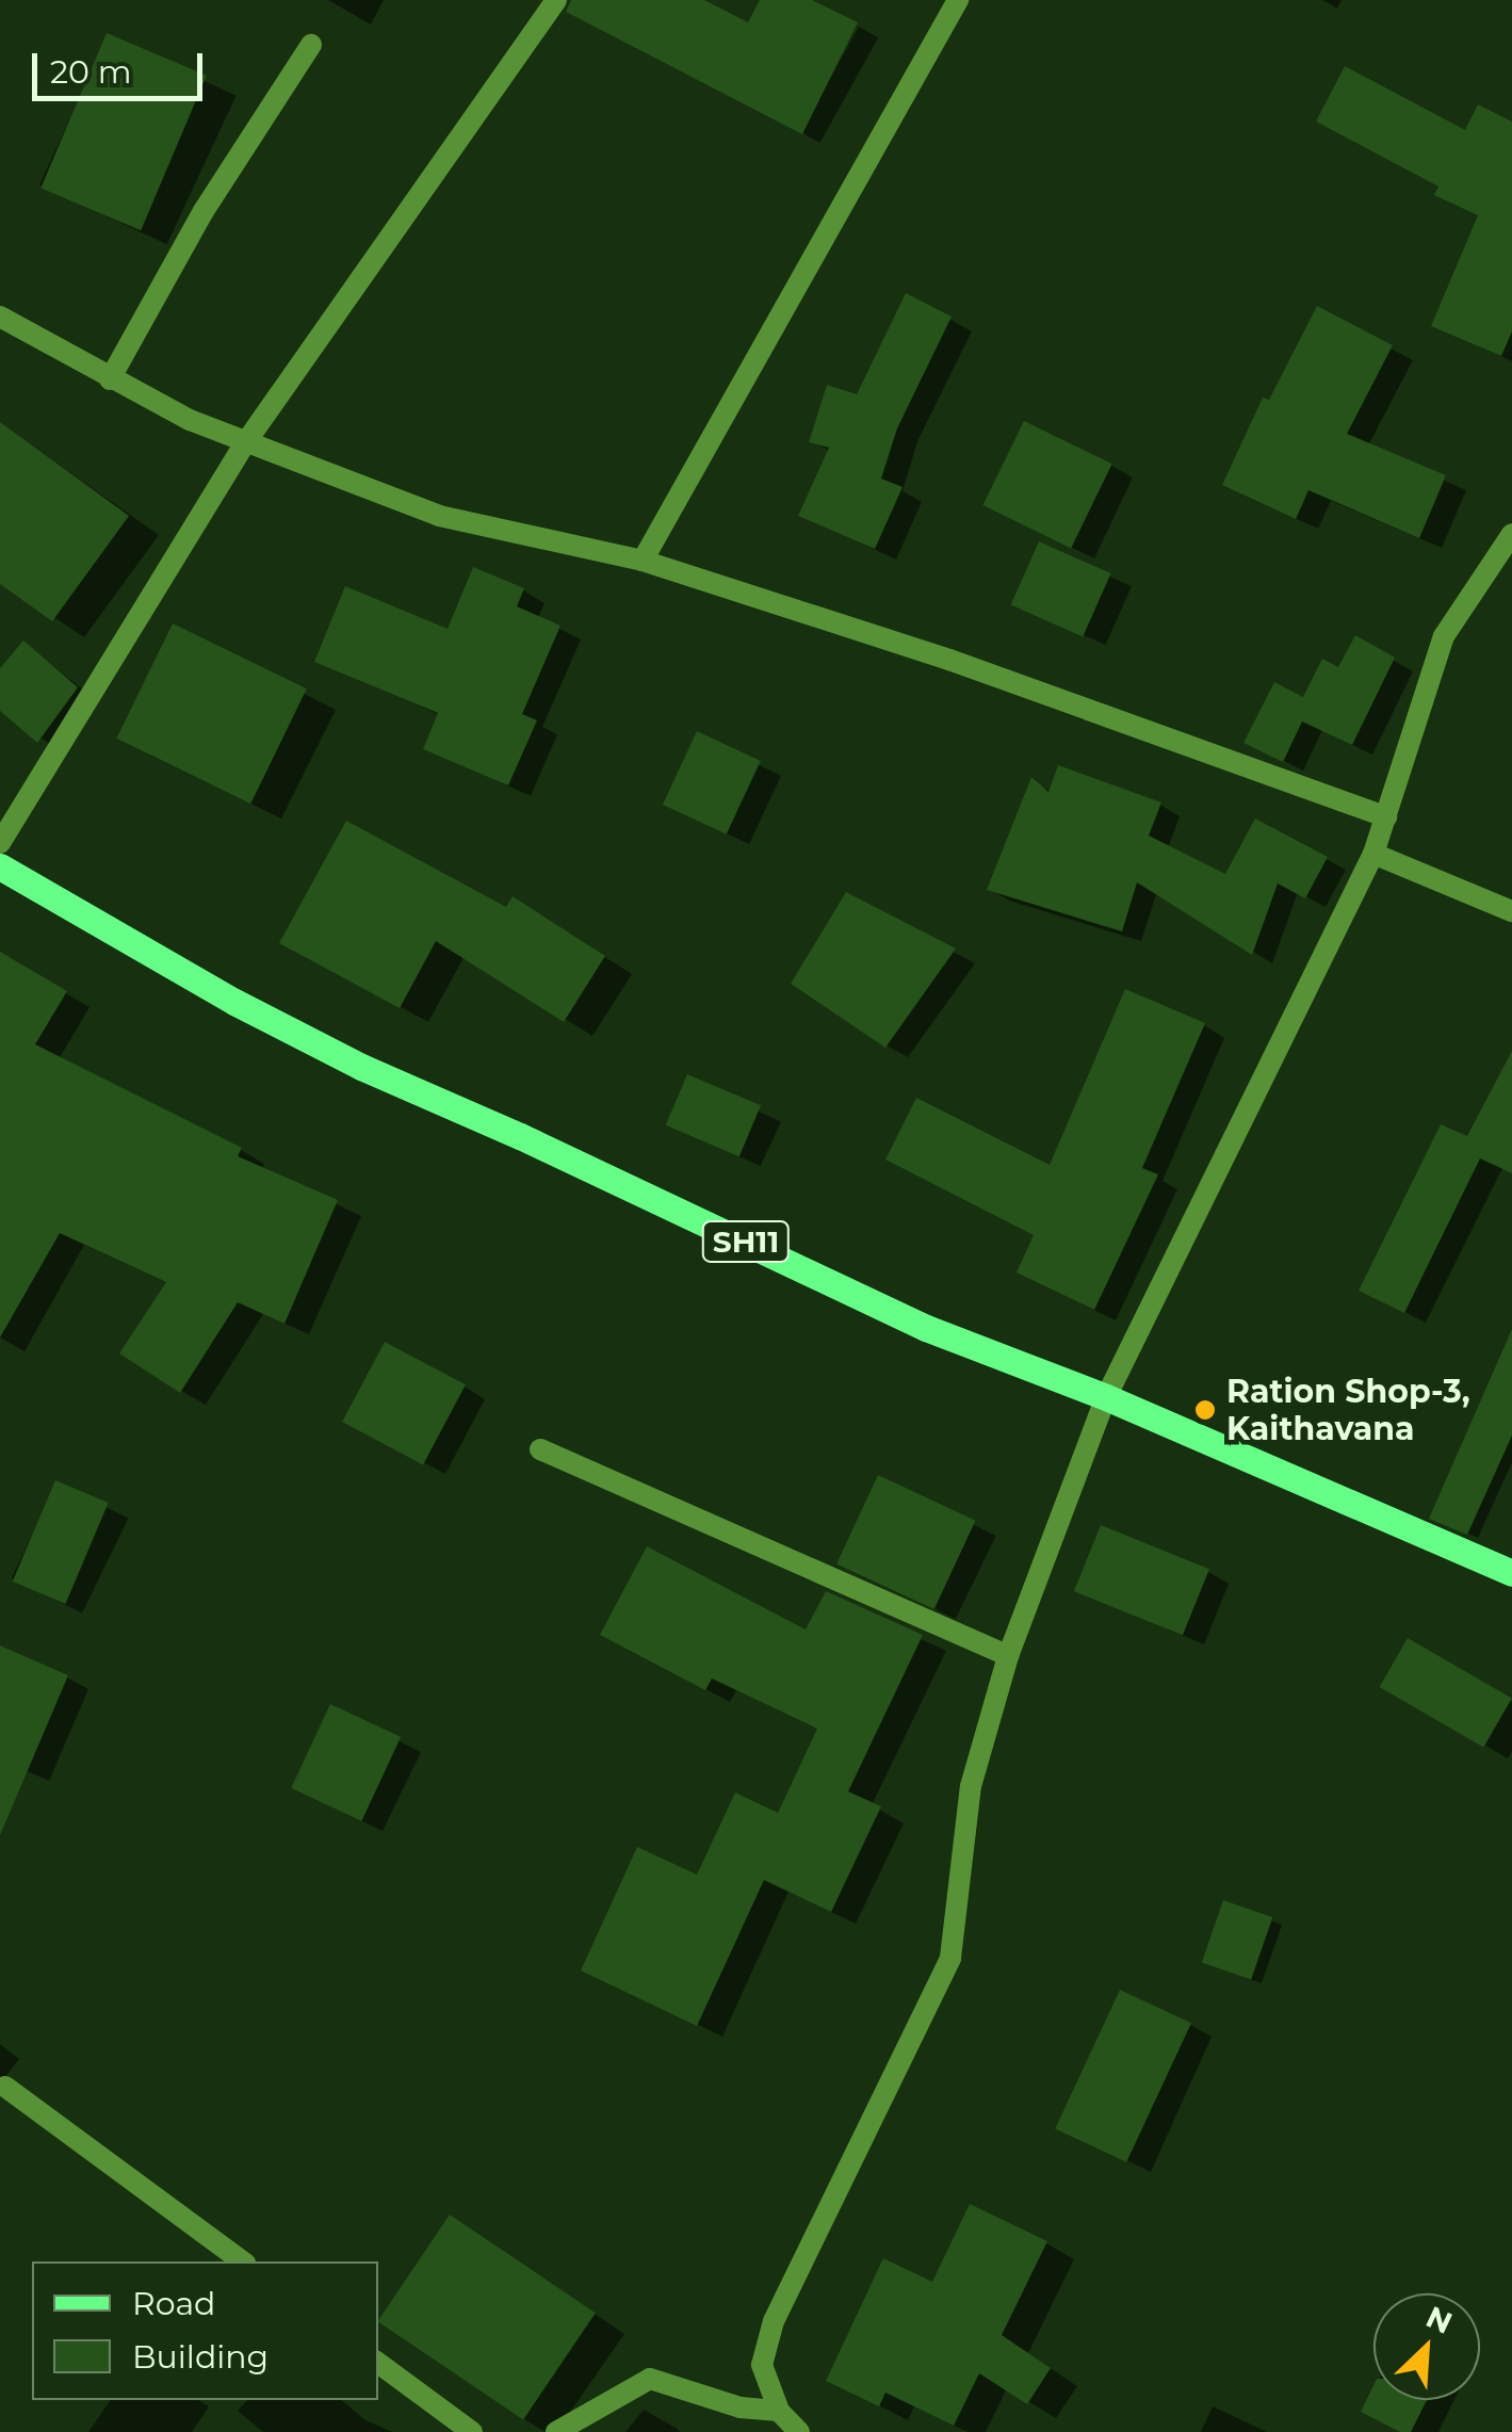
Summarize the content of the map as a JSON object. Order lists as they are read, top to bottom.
{
  "streets": {
    "main road": ["SH11"]
  },
  "places": ["Ration Shop-3, Kaithavana"],
  "legend": ["Road", "Building"],
  "scale_bar": "20 m",
  "north": "top right"
}
